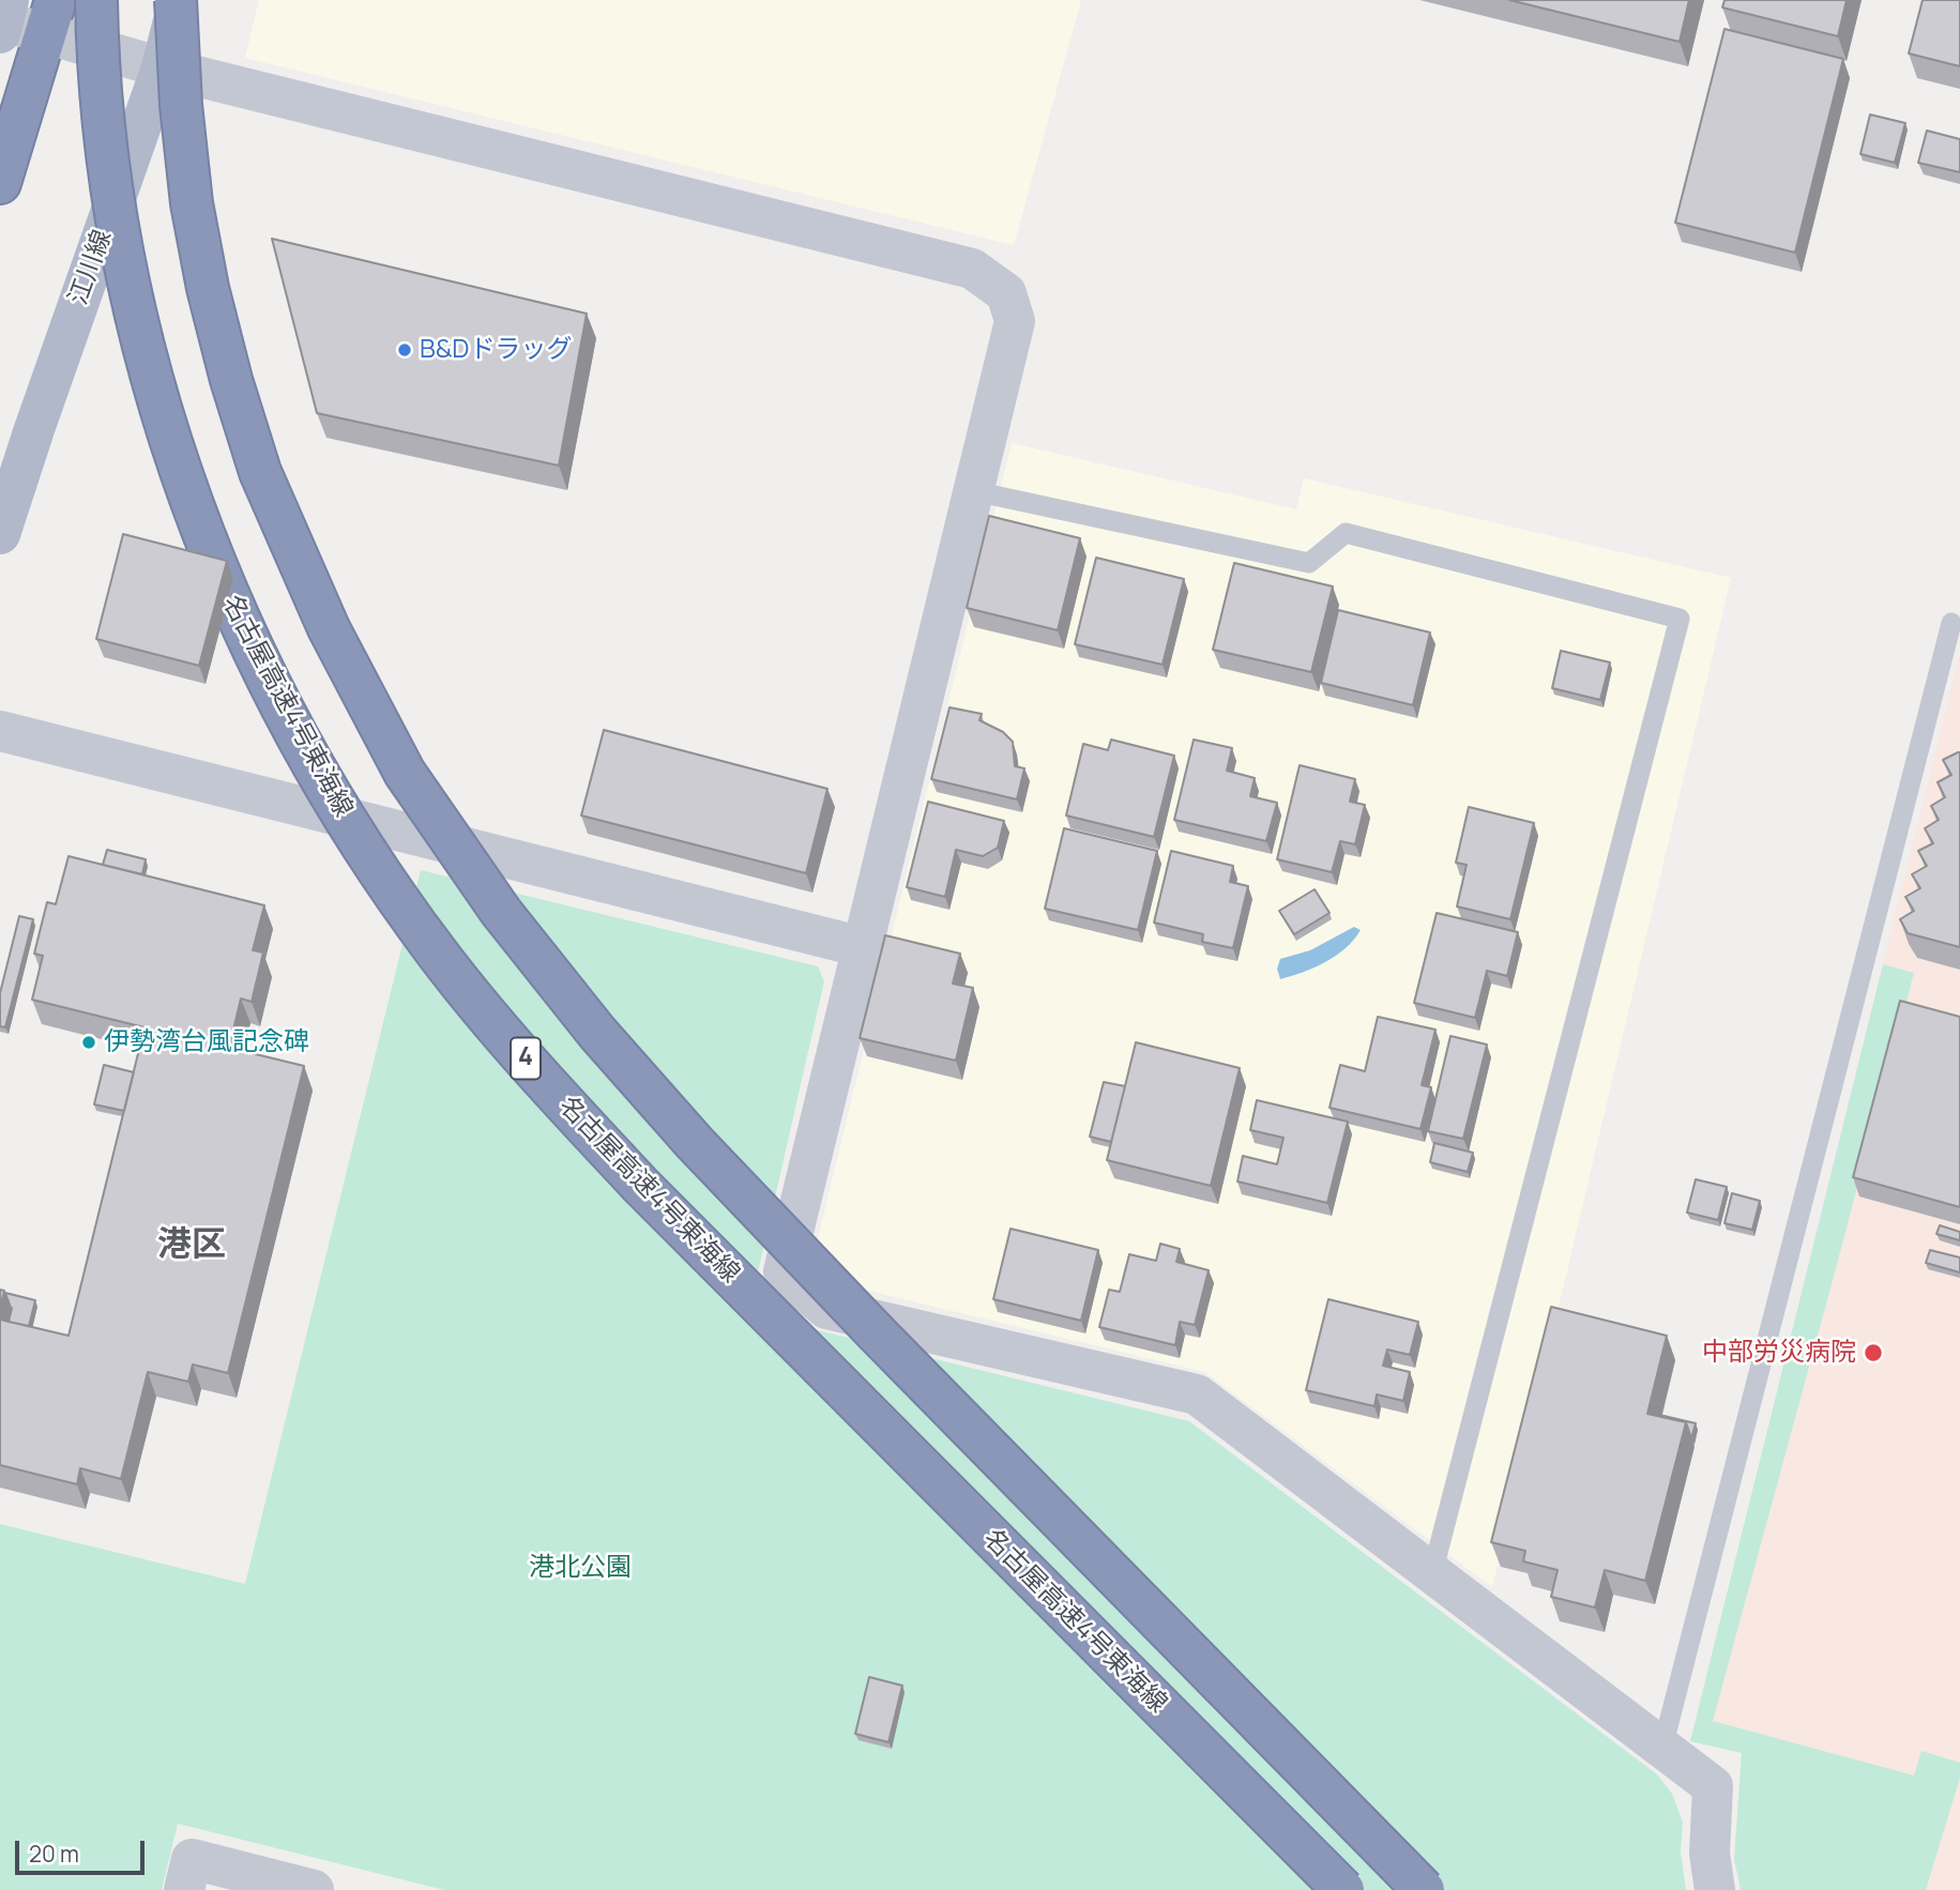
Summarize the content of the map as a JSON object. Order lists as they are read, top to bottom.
{
  "streets": {
    "highway": ["名古屋高速4号東海線", "4"],
    "main road": ["江川線"]
  },
  "districts": ["港区"],
  "parks": ["港北公園"],
  "places": ["B&Dドラッグ", "伊勢湾台風記念碑", "中部労災病院"],
  "scale_bar": "20 m"
}
